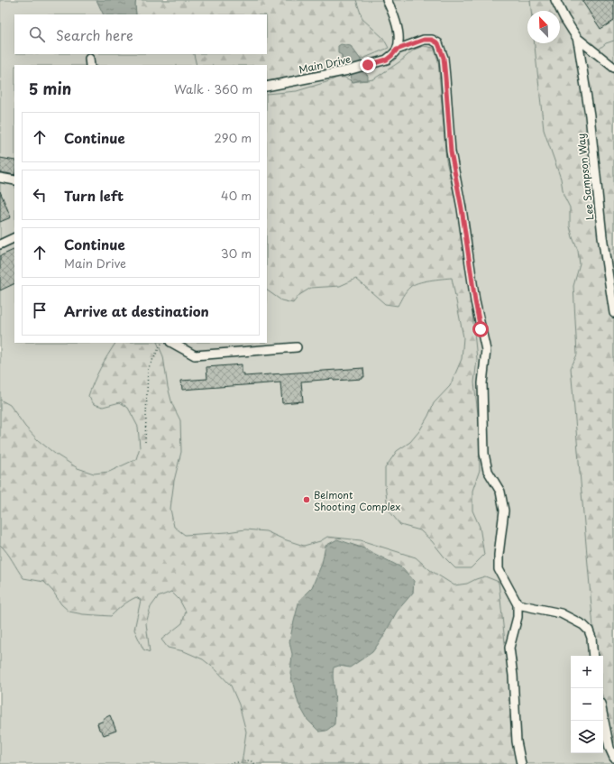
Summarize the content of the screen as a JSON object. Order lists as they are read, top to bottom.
{
  "streets": {
    "lane": ["Main Drive", "Lee Sampson Way"]
  },
  "places": ["Belmont Shooting Complex"],
  "north": "top left",
  "page": {
    "search": "Search here",
    "heading": ["5 min", "Walk · 360 m"],
    "list": [
      ["Continue", "290 m"],
      ["Turn left", "40 m"],
      ["Continue", "Main Drive", "30 m"],
      "Arrive at destination"
    ],
    "map_buttons": ["+", "−"]
  }
}
